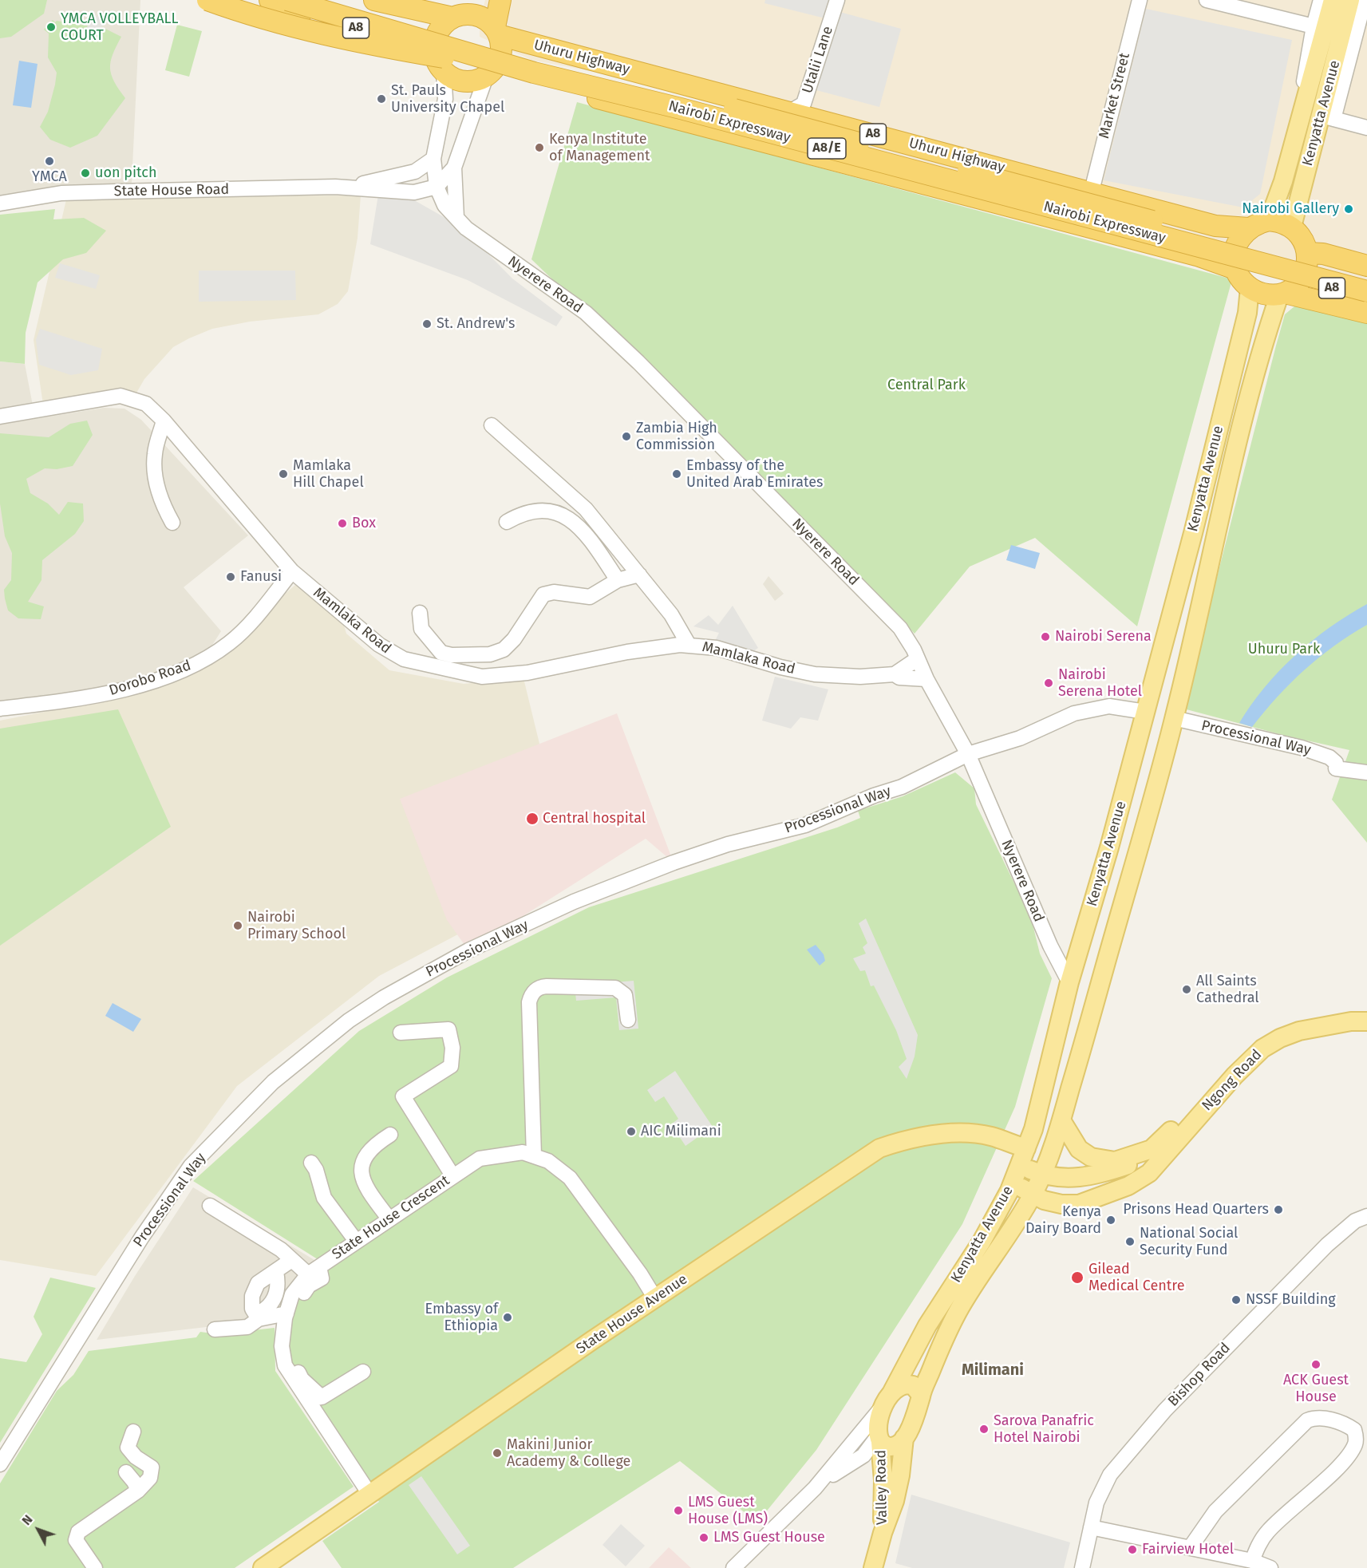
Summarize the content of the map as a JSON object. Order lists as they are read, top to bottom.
{
  "streets": {
    "highway": [
      "A8",
      "Uhuru Highway",
      "Nairobi Expressway",
      "A8/E"
    ],
    "main road": [
      "Kenyatta Avenue",
      "Ngong Road",
      "State House Avenue",
      "Valley Road"
    ],
    "street": [
      "Utalii Lane",
      "Market Street",
      "State House Road",
      "Nyerere Road",
      "Mamlaka Road",
      "Dorobo Road",
      "Processional Way",
      "State House Crescent",
      "Bishop Road"
    ]
  },
  "crossings": [
    ["A8", "Uhuru Highway"],
    ["A8", "Kenyatta Avenue"],
    ["A8", "Nyerere Road"],
    ["Uhuru Highway", "Utalii Lane"],
    ["Uhuru Highway", "Market Street"],
    ["Uhuru Highway", "Kenyatta Avenue"],
    ["Uhuru Highway", "Nyerere Road"],
    ["Kenyatta Avenue", "Nyerere Road"],
    ["Kenyatta Avenue", "Processional Way"],
    ["Kenyatta Avenue", "Ngong Road"],
    ["Kenyatta Avenue", "State House Avenue"],
    ["Kenyatta Avenue", "Valley Road"],
    ["State House Road", "Nyerere Road"],
    ["Nyerere Road", "Mamlaka Road"],
    ["Nyerere Road", "Processional Way"],
    ["Mamlaka Road", "Dorobo Road"],
    ["State House Crescent", "State House Avenue"]
  ],
  "districts": ["Milimani"],
  "parks": ["Central Park", "Uhuru Park"],
  "places": [
    "YMCA VOLLEYBALL COURT",
    "St. Pauls University Chapel",
    "Kenya Institute of Management",
    "YMCA",
    "uon pitch",
    "Nairobi Gallery",
    "St. Andrew's",
    "Zambia High Commission",
    "Mamlaka Hill Chapel",
    "Embassy of the United Arab Emirates",
    "Box",
    "Fanusi",
    "Nairobi Serena",
    "Nairobi Serena Hotel",
    "Central hospital",
    "Nairobi Primary School",
    "All Saints Cathedral",
    "AIC Milimani",
    "Prisons Head Quarters",
    "Kenya Dairy Board",
    "National Social Security Fund",
    "Gilead Medical Centre",
    "NSSF Building",
    "Embassy of Ethiopia",
    "ACK Guest House",
    "Sarova Panafric Hotel Nairobi",
    "Makini Junior Academy & College",
    "LMS Guest House (LMS)",
    "LMS Guest House",
    "Fairview Hotel"
  ],
  "north": "top left"
}
